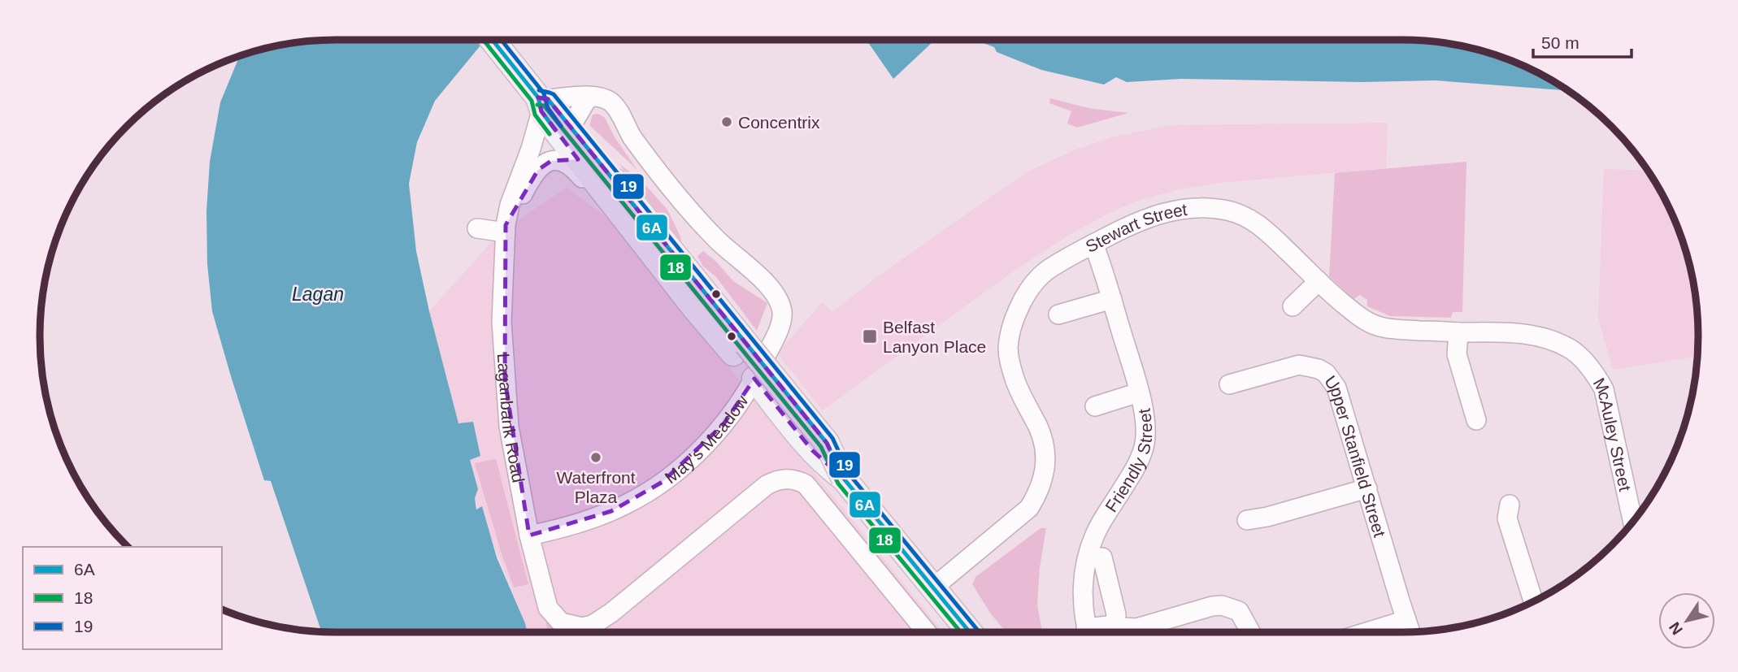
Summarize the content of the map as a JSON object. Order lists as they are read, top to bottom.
{
  "streets": {
    "street": [
      "Stewart Street",
      "Laganbank Road",
      "McAuley Street",
      "May's Meadow",
      "Friendly Street",
      "Upper Stanfield Street"
    ]
  },
  "crossings": [
    ["Stewart Street", "McAuley Street"],
    ["Stewart Street", "Friendly Street"],
    ["Laganbank Road", "May's Meadow"]
  ],
  "water": ["Lagan"],
  "places": {
    "other": ["Concentrix", "Waterfront Plaza"],
    "transit": ["Belfast Lanyon Place"]
  },
  "lines": ["transit line 6A", "transit line 18", "transit line 19"],
  "legend": ["6A", "18", "19"],
  "scale_bar": "50 m",
  "north": "bottom left"
}
